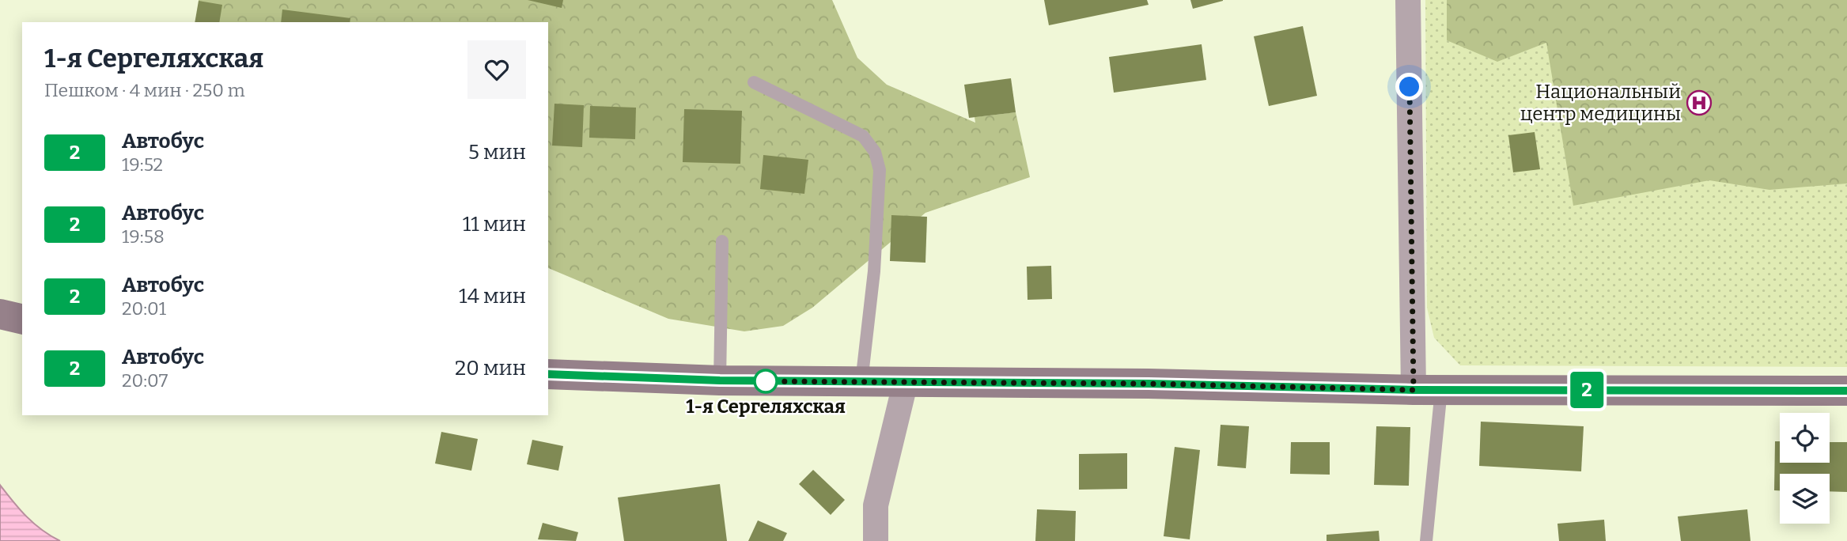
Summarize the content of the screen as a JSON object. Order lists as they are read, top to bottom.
{
  "places": {
    "hospital": ["Национальный центр медицины"],
    "other": ["1-я Сергеляхская"]
  },
  "lines": ["bus line 2"],
  "page": {
    "on_map": "2",
    "heading": ["1-я Сергеляхская", "Пешком · 4 мин · 250 m"],
    "list": [
      {
        "mark": "2",
        "name": "Автобус",
        "note": "19:52",
        "value": "5 мин"
      },
      {
        "mark": "2",
        "name": "Автобус",
        "note": "19:58",
        "value": "11 мин"
      },
      {
        "mark": "2",
        "name": "Автобус",
        "note": "20:01",
        "value": "14 мин"
      },
      {
        "mark": "2",
        "name": "Автобус",
        "note": "20:07",
        "value": "20 мин"
      }
    ]
  }
}
